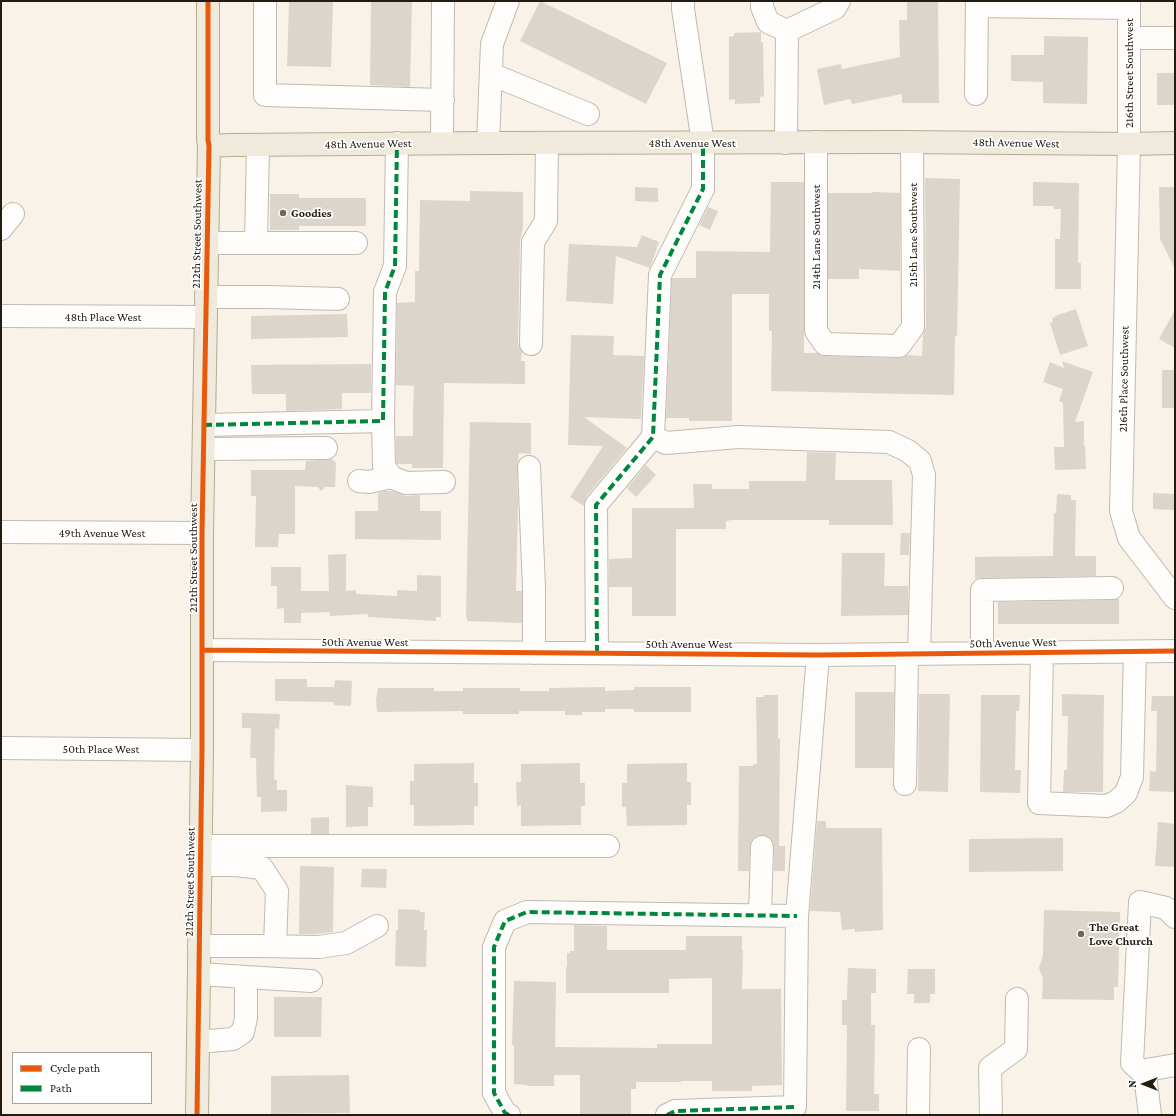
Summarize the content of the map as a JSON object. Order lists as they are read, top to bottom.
{
  "streets": {
    "main road": ["48th Avenue West", "212th Street Southwest"],
    "street": [
      "216th Street Southwest",
      "215th Lane Southwest",
      "214th Lane Southwest",
      "48th Place West",
      "216th Place Southwest",
      "49th Avenue West",
      "50th Avenue West",
      "50th Place West"
    ]
  },
  "crossings": [
    ["216th Street Southwest", "48th Avenue West"],
    ["216th Street Southwest", "216th Place Southwest"],
    ["48th Avenue West", "212th Street Southwest"],
    ["48th Avenue West", "215th Lane Southwest"],
    ["48th Avenue West", "214th Lane Southwest"],
    ["48th Avenue West", "216th Place Southwest"],
    ["212th Street Southwest", "48th Place West"],
    ["212th Street Southwest", "49th Avenue West"],
    ["212th Street Southwest", "50th Avenue West"],
    ["212th Street Southwest", "50th Place West"],
    ["215th Lane Southwest", "214th Lane Southwest"]
  ],
  "places": ["Goodies", "The Great Love Church"],
  "legend": ["Cycle path", "Path"],
  "north": "left"
}
